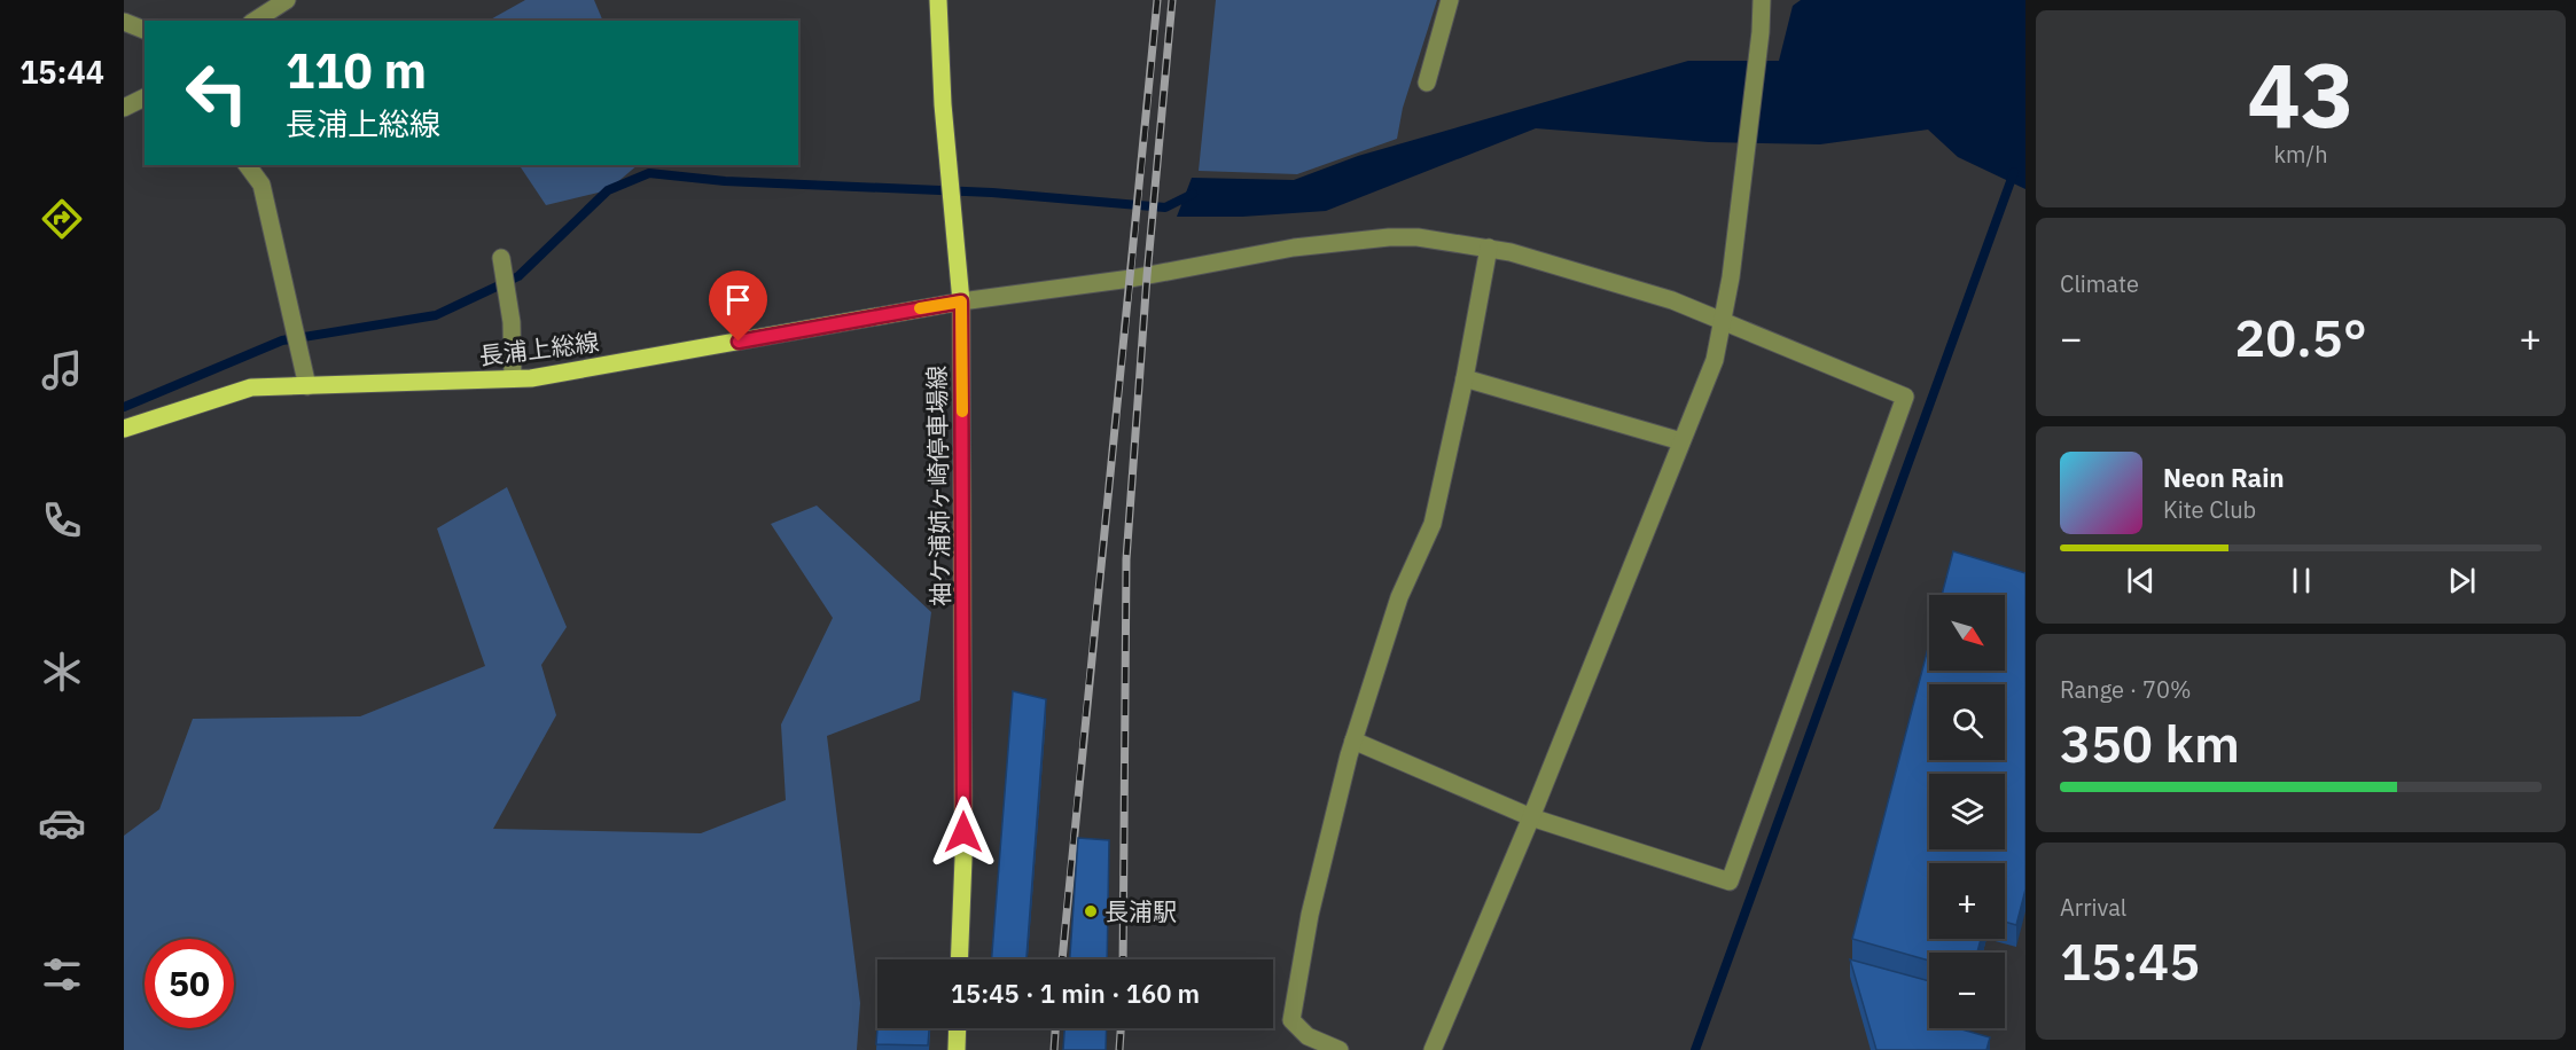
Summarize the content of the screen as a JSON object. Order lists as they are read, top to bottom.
{
  "streets": {
    "main road": ["長浦上総線", "袖ケ浦姉ヶ崎停車場線"]
  },
  "crossings": [
    ["長浦上総線", "袖ケ浦姉ヶ崎停車場線"]
  ],
  "places": ["長浦駅"],
  "north": "bottom right",
  "page": {
    "tabs": "15:44",
    "tile": [
      ["43", "km/h"],
      "Climate",
      ["Range · 70%", "350 km"],
      ["Arrival", "15:45"]
    ],
    "turn": ["110 m", "長浦上総線"],
    "heat": ["−", "20.5°", "+"],
    "song": ["Neon Rain", "Kite Club"],
    "map_buttons": ["+", "−"],
    "limit": "50",
    "trip": "15:45 · 1 min · 160 m"
  }
}
